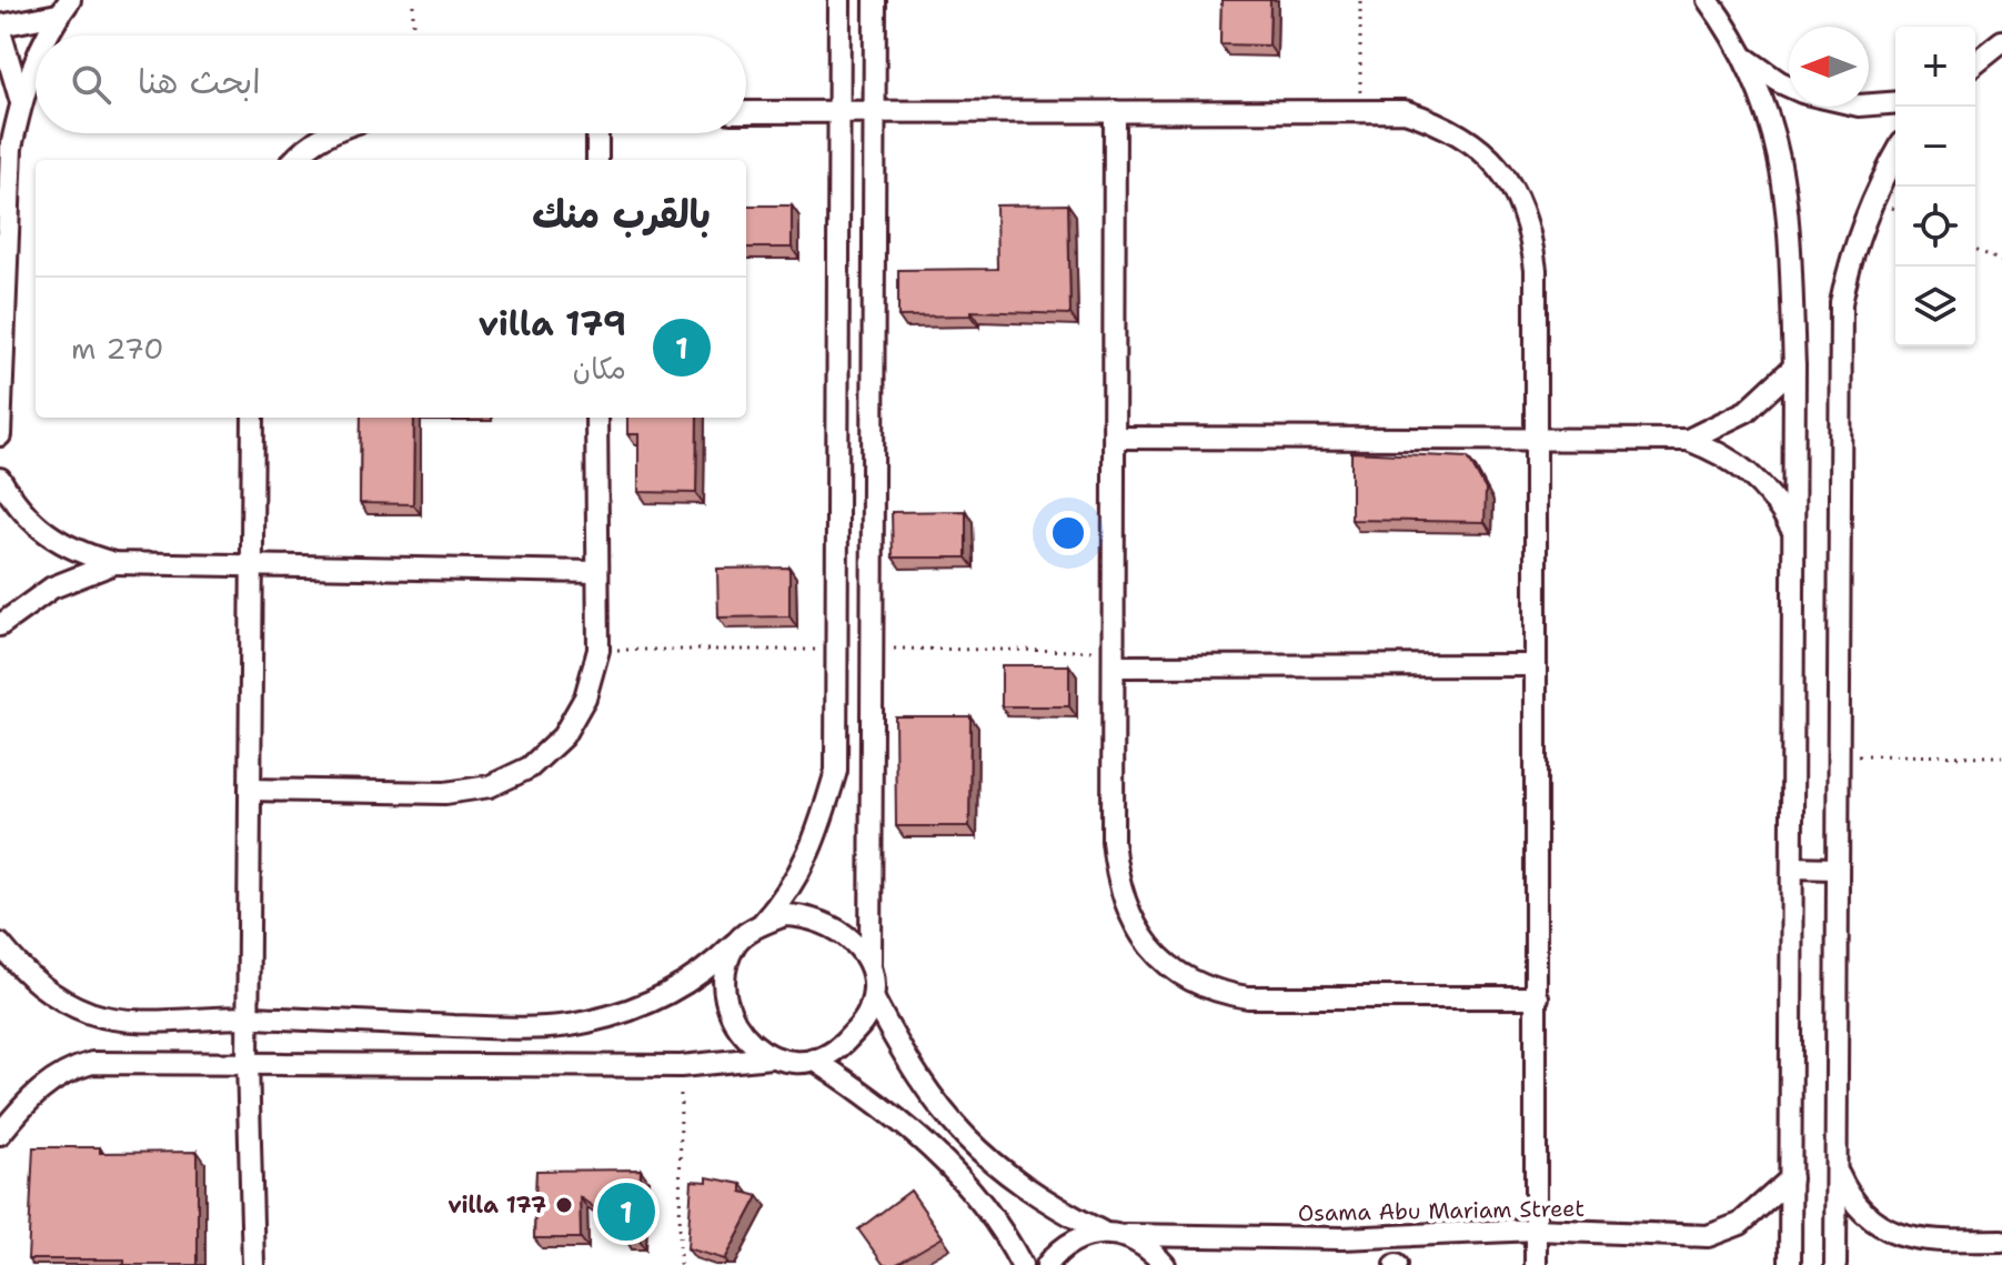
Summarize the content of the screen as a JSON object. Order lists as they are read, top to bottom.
{
  "streets": {
    "street": ["Osama Abu Mariam Street"]
  },
  "places": ["villa 177"],
  "north": "left",
  "page": {
    "map_buttons": ["+", "−"],
    "search": "ابحث هنا",
    "heading": "بالقرب منك",
    "list": [
      {
        "mark": "1",
        "name": "villa 179",
        "note": "مكان",
        "value": "270 m"
      }
    ],
    "pins": "1"
  }
}
